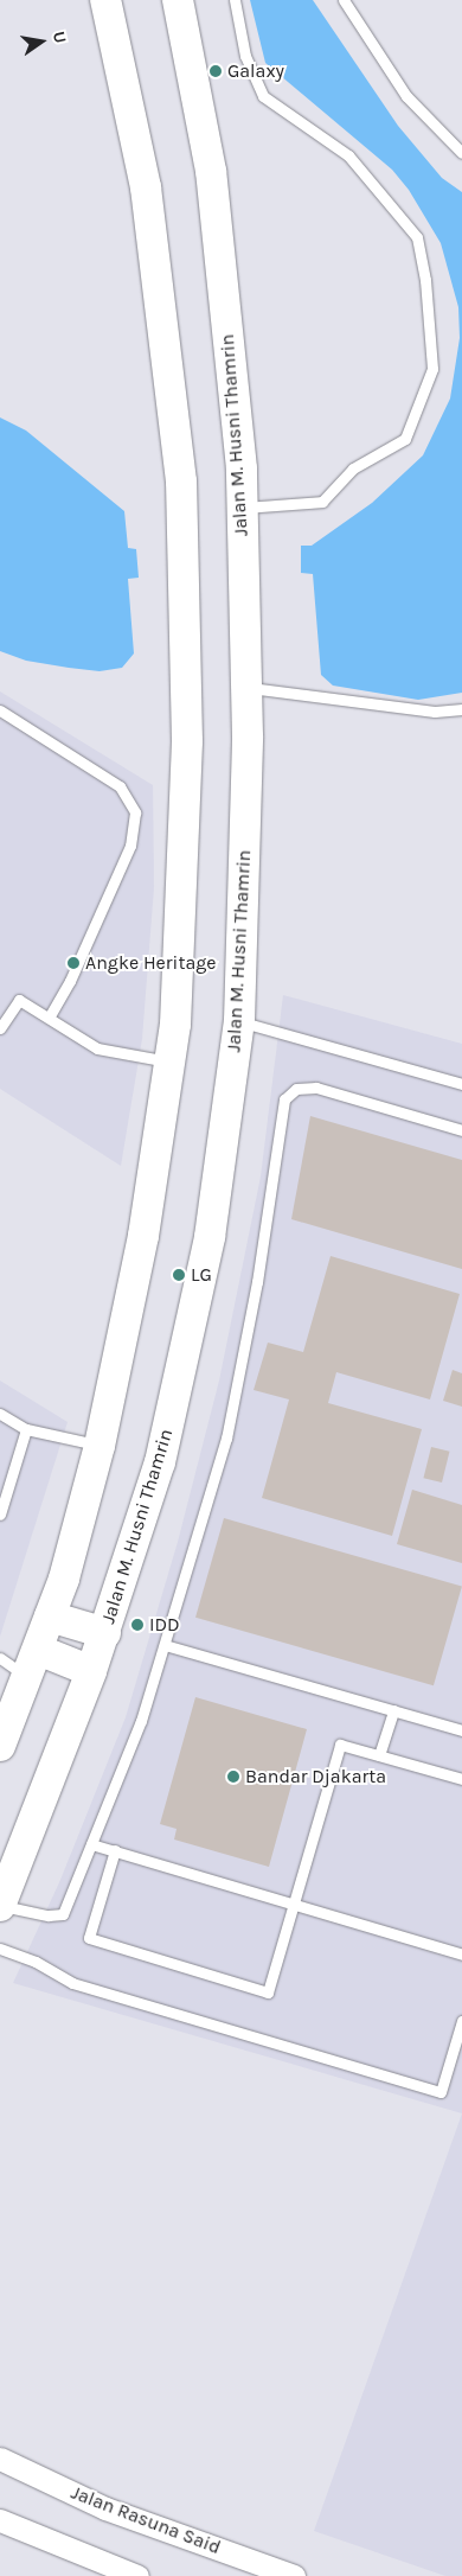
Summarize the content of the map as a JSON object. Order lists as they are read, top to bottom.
{
  "streets": {
    "main road": ["Jalan M. Husni Thamrin"],
    "street": ["Jalan Rasuna Said"]
  },
  "places": [
    "Galaxy",
    "Angke Heritage",
    "LG",
    "IDD",
    "Bandar Djakarta"
  ],
  "north": "right"
}
